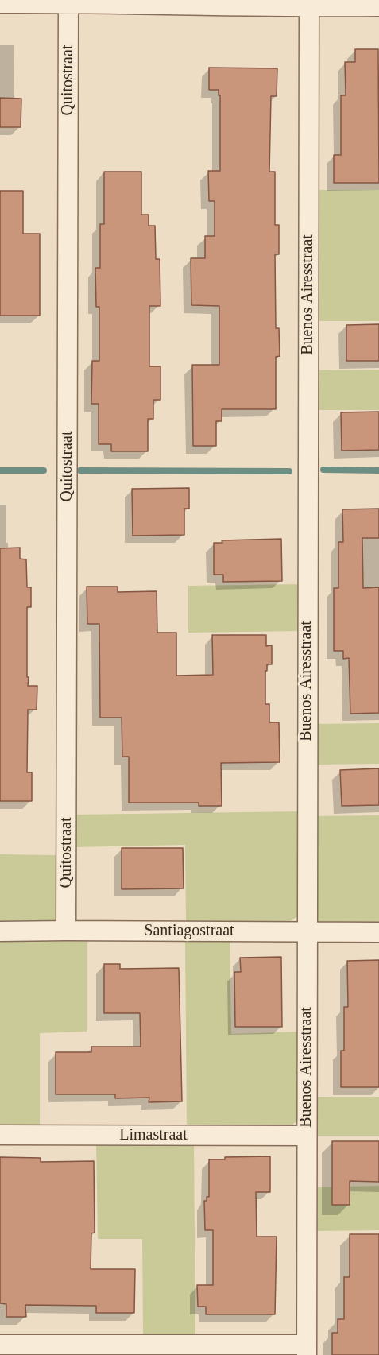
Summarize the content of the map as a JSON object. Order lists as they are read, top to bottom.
{
  "streets": {
    "street": [
      "Quitostraat",
      "Buenos Airesstraat",
      "Santiagostraat",
      "Limastraat"
    ]
  },
  "crossings": [
    ["Quitostraat", "Santiagostraat"],
    ["Buenos Airesstraat", "Santiagostraat"],
    ["Buenos Airesstraat", "Limastraat"]
  ]
}
